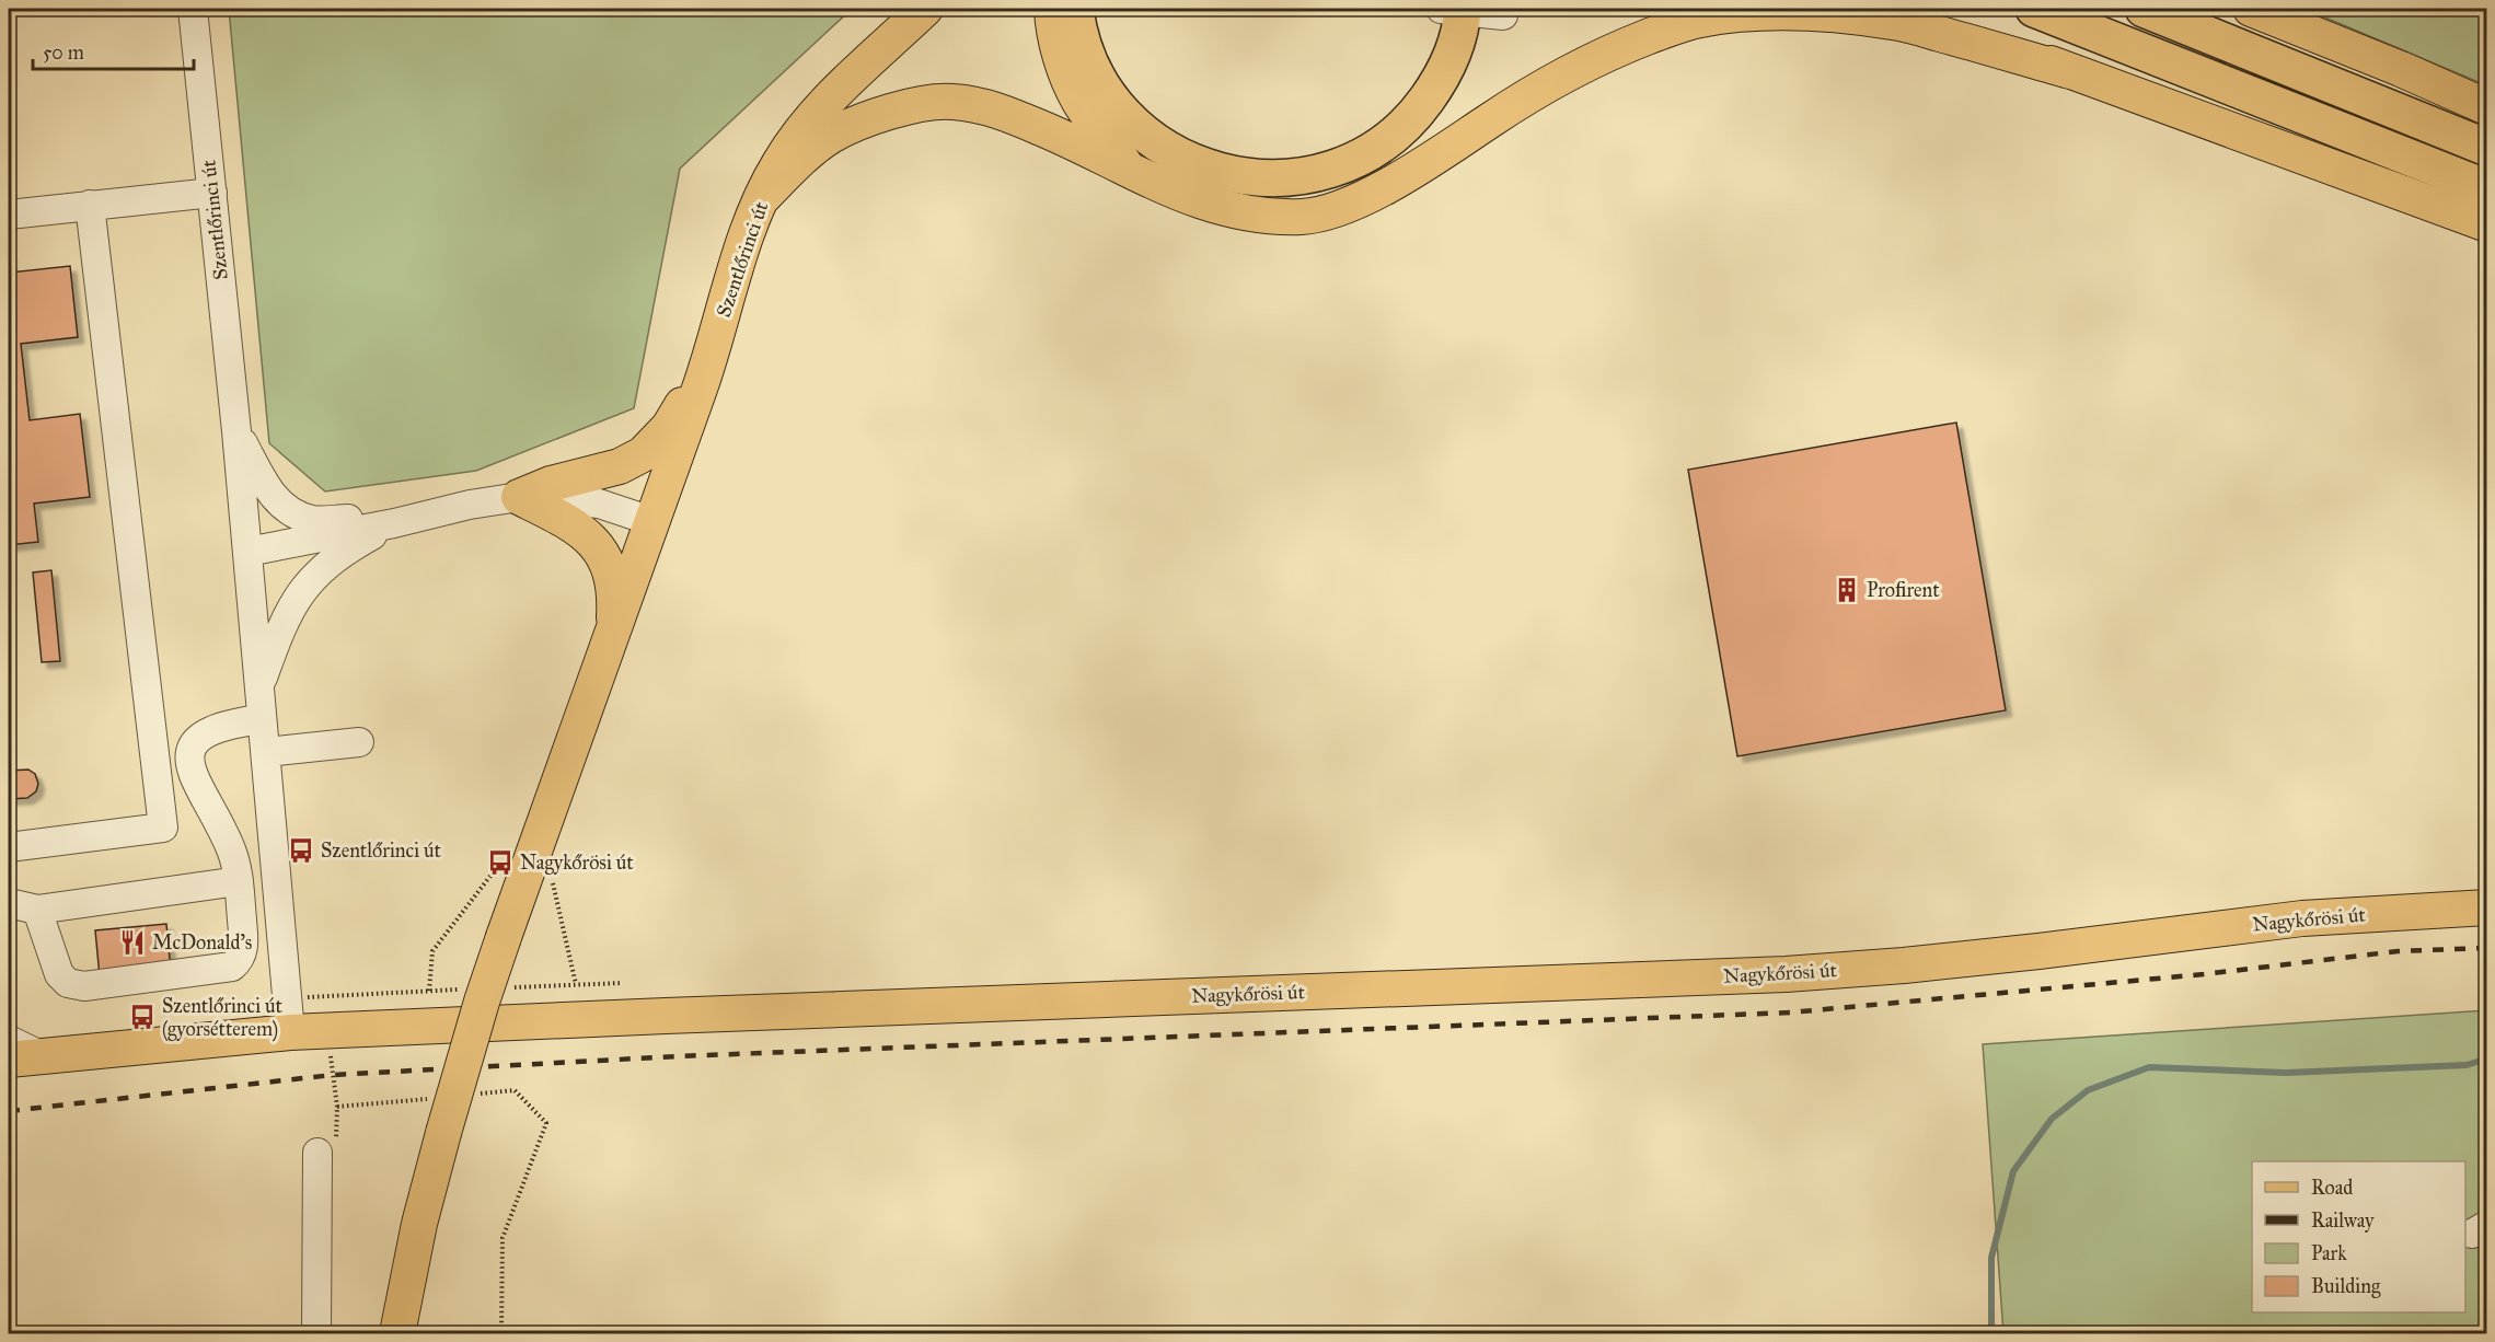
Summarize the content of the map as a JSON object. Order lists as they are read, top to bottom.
{
  "streets": {
    "main road": ["Szentlőrinci út", "Nagykőrösi út"]
  },
  "crossings": [
    ["Szentlőrinci út", "Nagykőrösi út"]
  ],
  "places": {
    "building": ["Profirent"],
    "bus stop": ["Szentlőrinci út", "Nagykőrösi út", "Szentlőrinci út (gyorsétterem)"],
    "restaurant": ["McDonald's"]
  },
  "legend": [
    "Road",
    "Railway",
    "Park",
    "Building"
  ],
  "scale_bar": "50 m"
}
